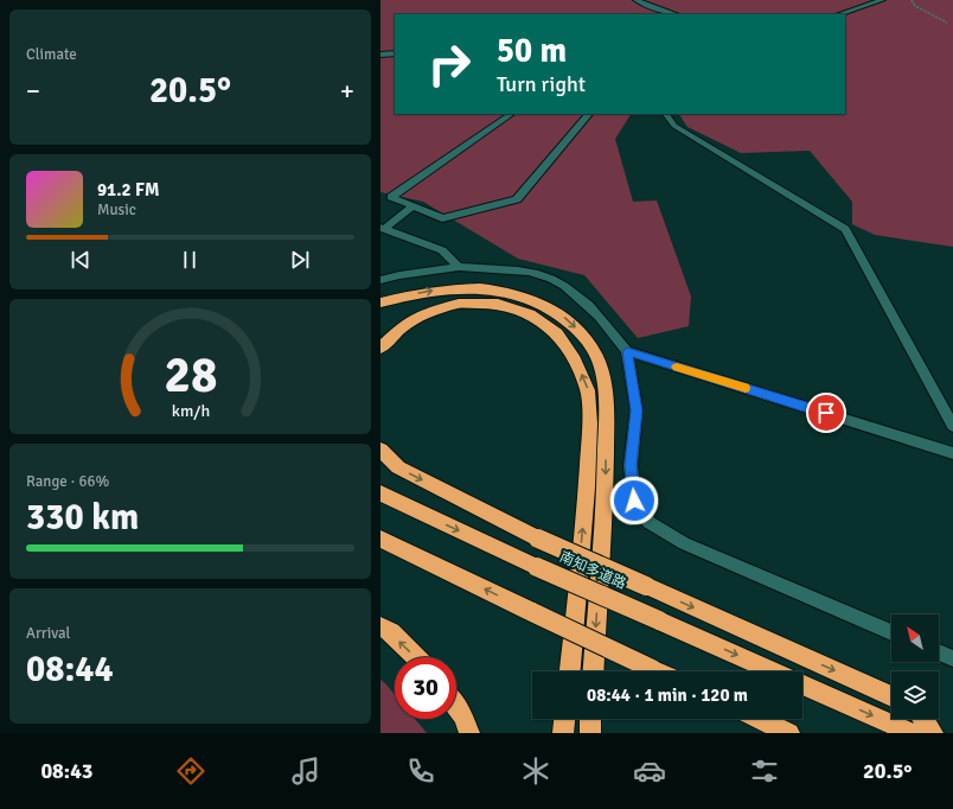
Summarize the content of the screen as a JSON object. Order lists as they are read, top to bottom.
{
  "streets": {
    "highway": ["南知多道路"]
  },
  "north": "top left",
  "page": {
    "tile": [
      "Climate",
      ["Range · 66%", "330 km"],
      ["Arrival", "08:44"]
    ],
    "turn": ["50 m", "Turn right"],
    "heat": ["−", "20.5°", "+"],
    "song": ["91.2 FM", "Music"],
    "limit": "30",
    "trip": "08:44 · 1 min · 120 m",
    "tabs": ["08:43", "20.5°"],
    "gauge": ["28", "km/h"]
  }
}
